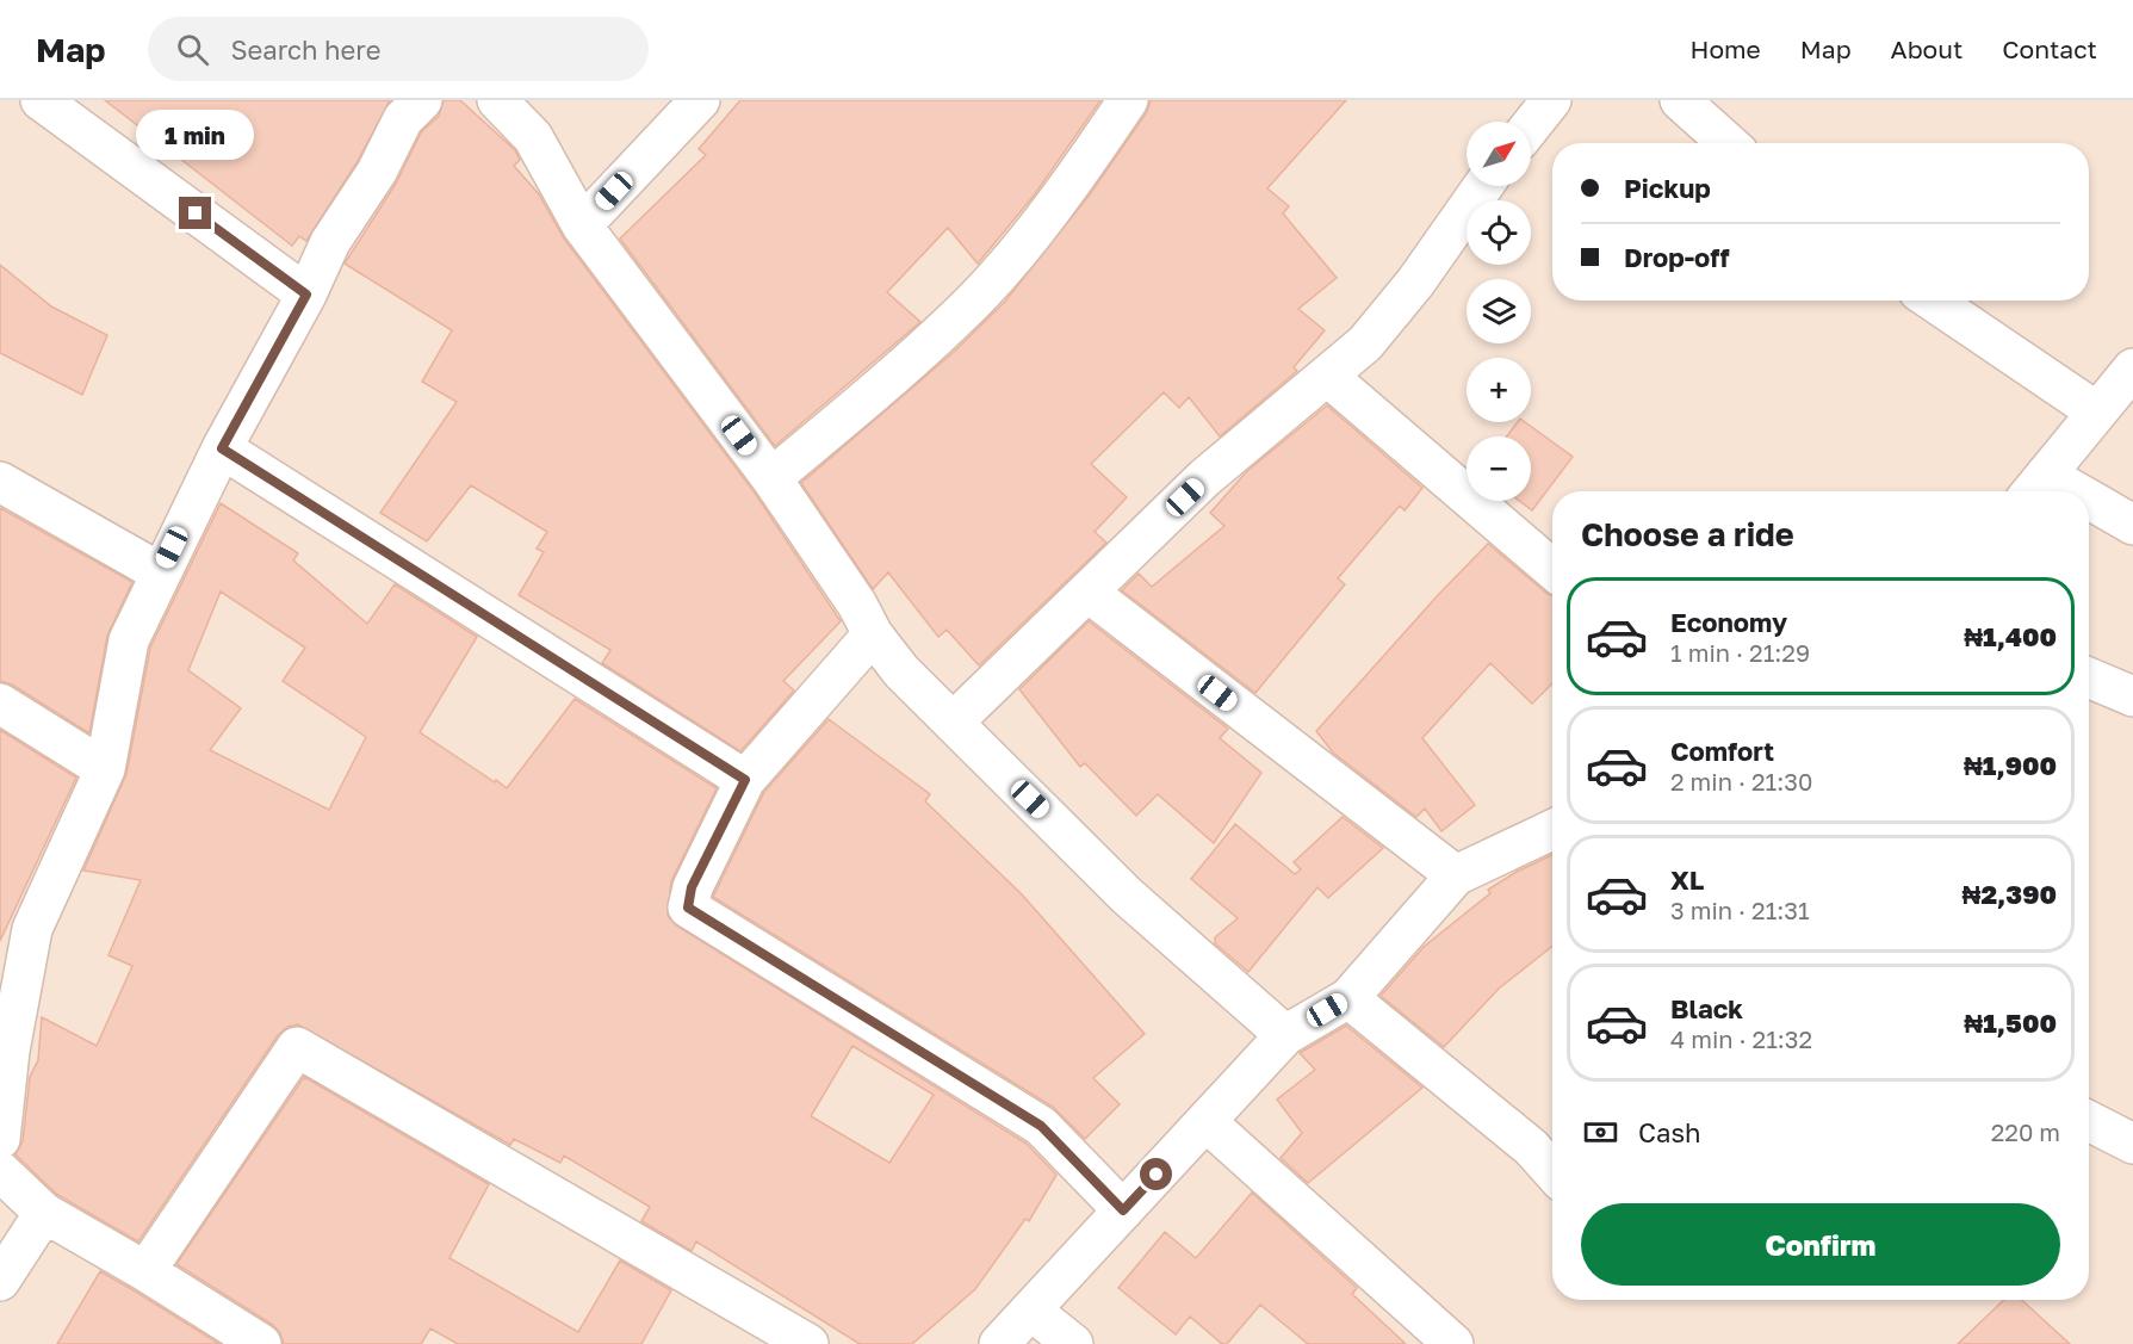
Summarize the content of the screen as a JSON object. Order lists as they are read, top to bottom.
{
  "north": "top right",
  "page": {
    "header": "Map",
    "search": "Search here",
    "nav": [
      "Home",
      "Map",
      "About",
      "Contact"
    ],
    "bubble": "1 min",
    "map_buttons": ["+", "−"],
    "banner": ["Pickup", "Drop-off"],
    "heading": "Choose a ride",
    "list": [
      {
        "name": "Economy",
        "note": "1 min · 21:29",
        "value": "₦1,400"
      },
      {
        "name": "Comfort",
        "note": "2 min · 21:30",
        "value": "₦1,900"
      },
      {
        "name": "XL",
        "note": "3 min · 21:31",
        "value": "₦2,390"
      },
      {
        "name": "Black",
        "note": "4 min · 21:32",
        "value": "₦1,500"
      }
    ],
    "pay": ["Cash", "220 m"],
    "buttons": "Confirm"
  }
}
